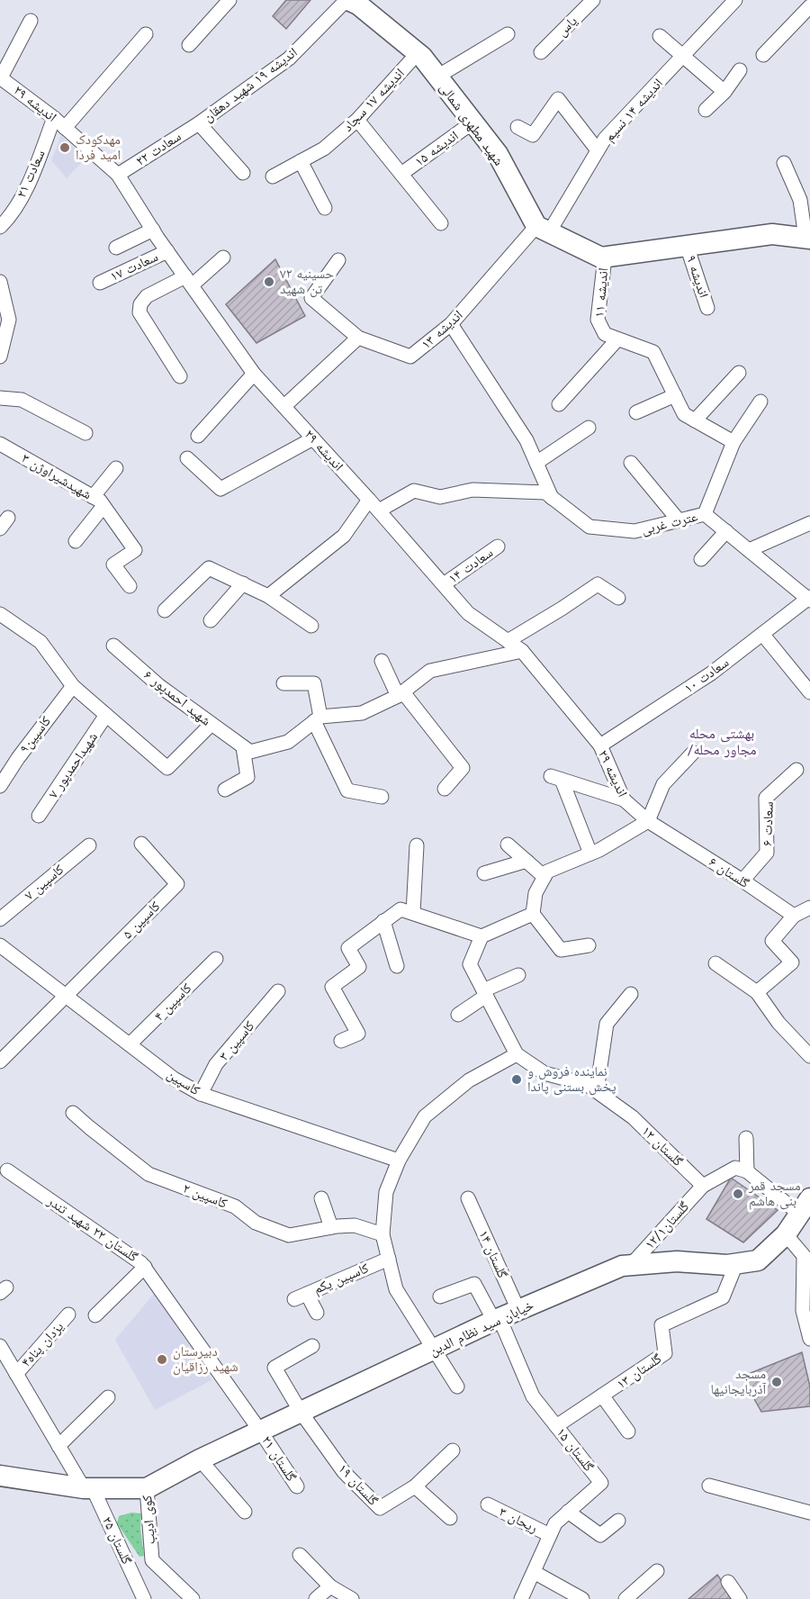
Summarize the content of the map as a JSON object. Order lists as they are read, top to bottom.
{
  "streets": {
    "main road": ["شهید مطهری شمالی", "خیابان سید نظام الدین"],
    "street": [
      "یاس",
      "اندیشه ۱۹ شهید دهقان",
      "اندیشه ۱۷ سجاد",
      "اندیشه ۲۹",
      "اندیشه ۱۴ نسیم",
      "سعادت ۲۲",
      "اندیشه ۱۵",
      "سعادت ۲۱",
      "سعادت ۱۷",
      "اندیشه ۹",
      "اندیشه ۱۱",
      "اندیشه ۱۳",
      "شهیدشیراوژن ۳",
      "عترت غربی",
      "سعادت ۱۴",
      "سعادت ۱۰",
      "شهید احمدپور ۶",
      "کاسپین۹",
      "شهیداحمدپور ۷",
      "سعادت ۶",
      "گلستان ۶",
      "کاسپین ۷",
      "کاسپین ۵",
      "کاسپین ۴",
      "کاسپین ۳",
      "کاسپین",
      "گلستان ۱۲",
      "کاسپین ۲",
      "گلستان۱۲/۱",
      "گلستان ۲۲ شهید تندر",
      "گلستان ۱۴",
      "کاسپین یکم",
      "یزدان پناه۴",
      "گلستان ۱۳",
      "گلستان ۱۵",
      "گلستان ۲۱",
      "گلستان ۱۹",
      "کوی ادیب",
      "ریحان ۳",
      "گلستان ۲۵"
    ]
  },
  "crossings": [
    ["اندیشه ۱۹ شهید دهقان", "شهید مطهری شمالی"],
    ["اندیشه ۱۹ شهید دهقان", "سعادت ۲۲"],
    ["اندیشه ۱۷ سجاد", "شهید مطهری شمالی"],
    ["اندیشه ۲۹", "سعادت ۲۲"],
    ["اندیشه ۲۹", "سعادت ۲۱"],
    ["اندیشه ۲۹", "سعادت ۱۷"],
    ["اندیشه ۲۹", "سعادت ۱۴"],
    ["اندیشه ۲۹", "سعادت ۱۰"],
    ["اندیشه ۲۹", "گلستان ۶"],
    ["اندیشه ۱۴ نسیم", "شهید مطهری شمالی"],
    ["اندیشه ۱۴ نسیم", "اندیشه ۱۳"],
    ["شهید مطهری شمالی", "اندیشه ۱۵"],
    ["شهید مطهری شمالی", "اندیشه ۱۳"],
    ["عترت غربی", "سعادت ۱۰"],
    ["سعادت ۶", "گلستان ۶"],
    ["کاسپین ۵", "کاسپین"],
    ["کاسپین ۴", "کاسپین"],
    ["کاسپین ۳", "کاسپین"],
    ["گلستان ۱۲", "گلستان۱۲/۱"],
    ["گلستان۱۲/۱", "خیابان سید نظام الدین"],
    ["گلستان ۲۲ شهید تندر", "خیابان سید نظام الدین"],
    ["گلستان ۲۲ شهید تندر", "گلستان ۲۱"],
    ["گلستان ۱۴", "خیابان سید نظام الدین"],
    ["خیابان سید نظام الدین", "گلستان ۱۳"],
    ["خیابان سید نظام الدین", "گلستان ۱۵"],
    ["خیابان سید نظام الدین", "گلستان ۲۱"],
    ["خیابان سید نظام الدین", "گلستان ۱۹"],
    ["خیابان سید نظام الدین", "کوی ادیب"],
    ["یزدان پناه۴", "گلستان ۲۵"],
    ["گلستان ۱۳", "گلستان ۱۵"],
    ["گلستان ۱۵", "ریحان ۳"],
    ["کوی ادیب", "گلستان ۲۵"]
  ],
  "districts": ["بهشتی محله /مجاور محله"],
  "places": [
    "مهدکودک امید فردا",
    "حسینیه ۷۲ تن شهید",
    "نماینده فروش و پخش بستنی پاندا",
    "مسجد قمر بنی هاشم",
    "دبیرستان شهید رزاقیان",
    "مسجد آذربایجانیها"
  ]
}
